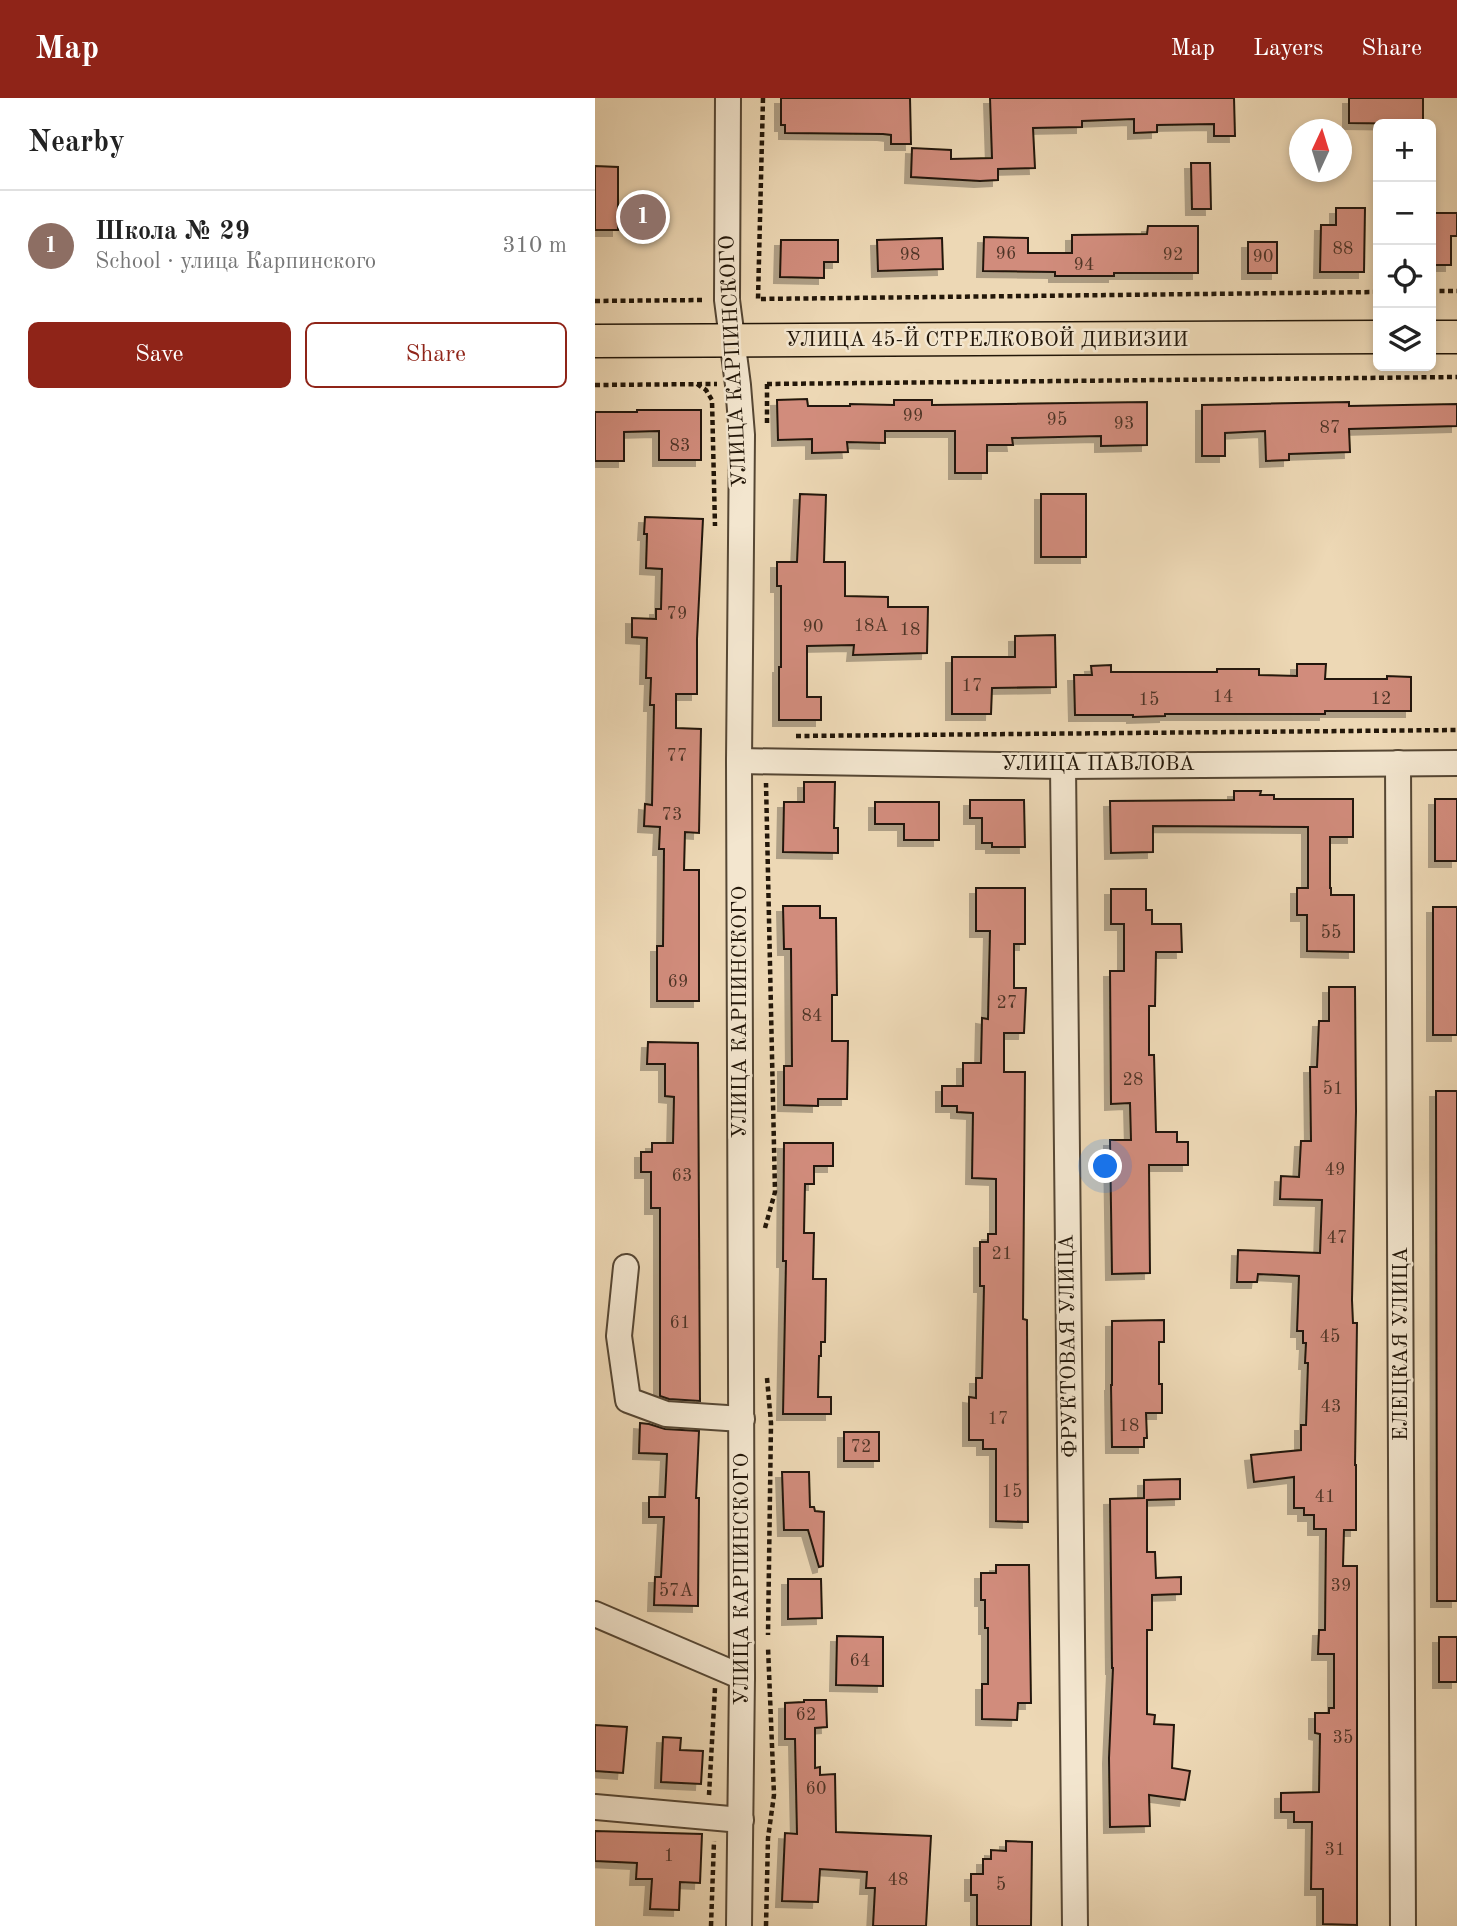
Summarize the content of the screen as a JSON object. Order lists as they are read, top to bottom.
{
  "streets": {
    "main road": ["УЛИЦА 45-Й СТРЕЛКОВОЙ ДИВИЗИИ"],
    "street": [
      "УЛИЦА КАРПИНСКОГО",
      "УЛИЦА ПАВЛОВА",
      "ЕЛЕЦКАЯ УЛИЦА",
      "ФРУКТОВАЯ УЛИЦА"
    ]
  },
  "crossings": [
    ["УЛИЦА 45-Й СТРЕЛКОВОЙ ДИВИЗИИ", "УЛИЦА КАРПИНСКОГО"],
    ["УЛИЦА КАРПИНСКОГО", "УЛИЦА ПАВЛОВА"],
    ["УЛИЦА ПАВЛОВА", "ЕЛЕЦКАЯ УЛИЦА"],
    ["УЛИЦА ПАВЛОВА", "ФРУКТОВАЯ УЛИЦА"]
  ],
  "house_numbers": [
    "88",
    "96",
    "98",
    "92",
    "90",
    "94",
    "99",
    "95",
    "93",
    "87",
    "83",
    "79",
    "18А",
    "90",
    "18",
    "17",
    "14",
    "12",
    "15",
    "77",
    "73",
    "55",
    "69",
    "27",
    "84",
    "28",
    "51",
    "49",
    "63",
    "47",
    "21",
    "61",
    "45",
    "43",
    "17",
    "18",
    "72",
    "15",
    "41",
    "39",
    "57А",
    "64",
    "62",
    "35",
    "60",
    "31",
    "1",
    "48",
    "5"
  ],
  "north": "top",
  "page": {
    "header": "Map",
    "nav": ["Map", "Layers", "Share"],
    "heading": "Nearby",
    "map_buttons": ["+", "−"],
    "list": [
      {
        "mark": "1",
        "name": "Школа № 29",
        "note": "School · улица Карпинского",
        "value": "310 m"
      }
    ],
    "pins": "1",
    "buttons": ["Save", "Share"]
  }
}
